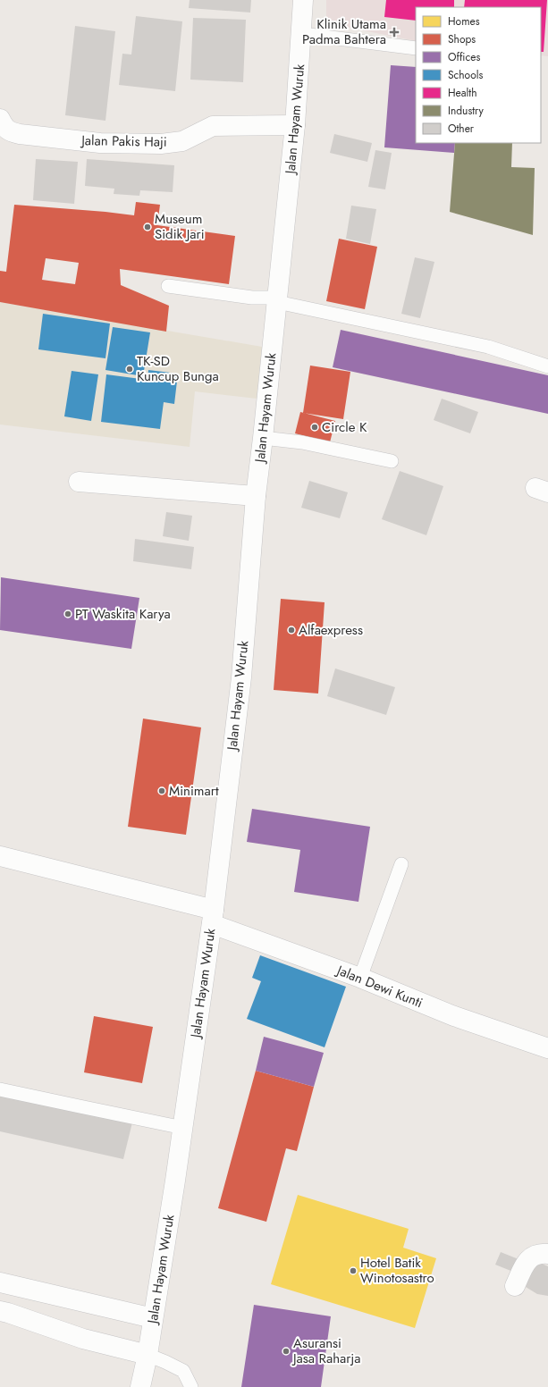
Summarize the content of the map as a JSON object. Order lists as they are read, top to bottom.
{
  "streets": {
    "street": ["Jalan Hayam Wuruk", "Jalan Pakis Haji", "Jalan Dewi Kunti"]
  },
  "crossings": [
    ["Jalan Hayam Wuruk", "Jalan Pakis Haji"],
    ["Jalan Hayam Wuruk", "Jalan Dewi Kunti"]
  ],
  "places": {
    "health": ["Klinik Utama Padma Bahtera"],
    "other": [
      "Museum Sidik Jari",
      "TK-SD Kuncup Bunga",
      "Circle K",
      "PT Waskita Karya",
      "Alfaexpress",
      "Minimart",
      "Hotel Batik Winotosastro",
      "Asuransi Jasa Raharja"
    ]
  },
  "legend": [
    "Homes",
    "Shops",
    "Offices",
    "Schools",
    "Health",
    "Industry",
    "Other"
  ]
}
